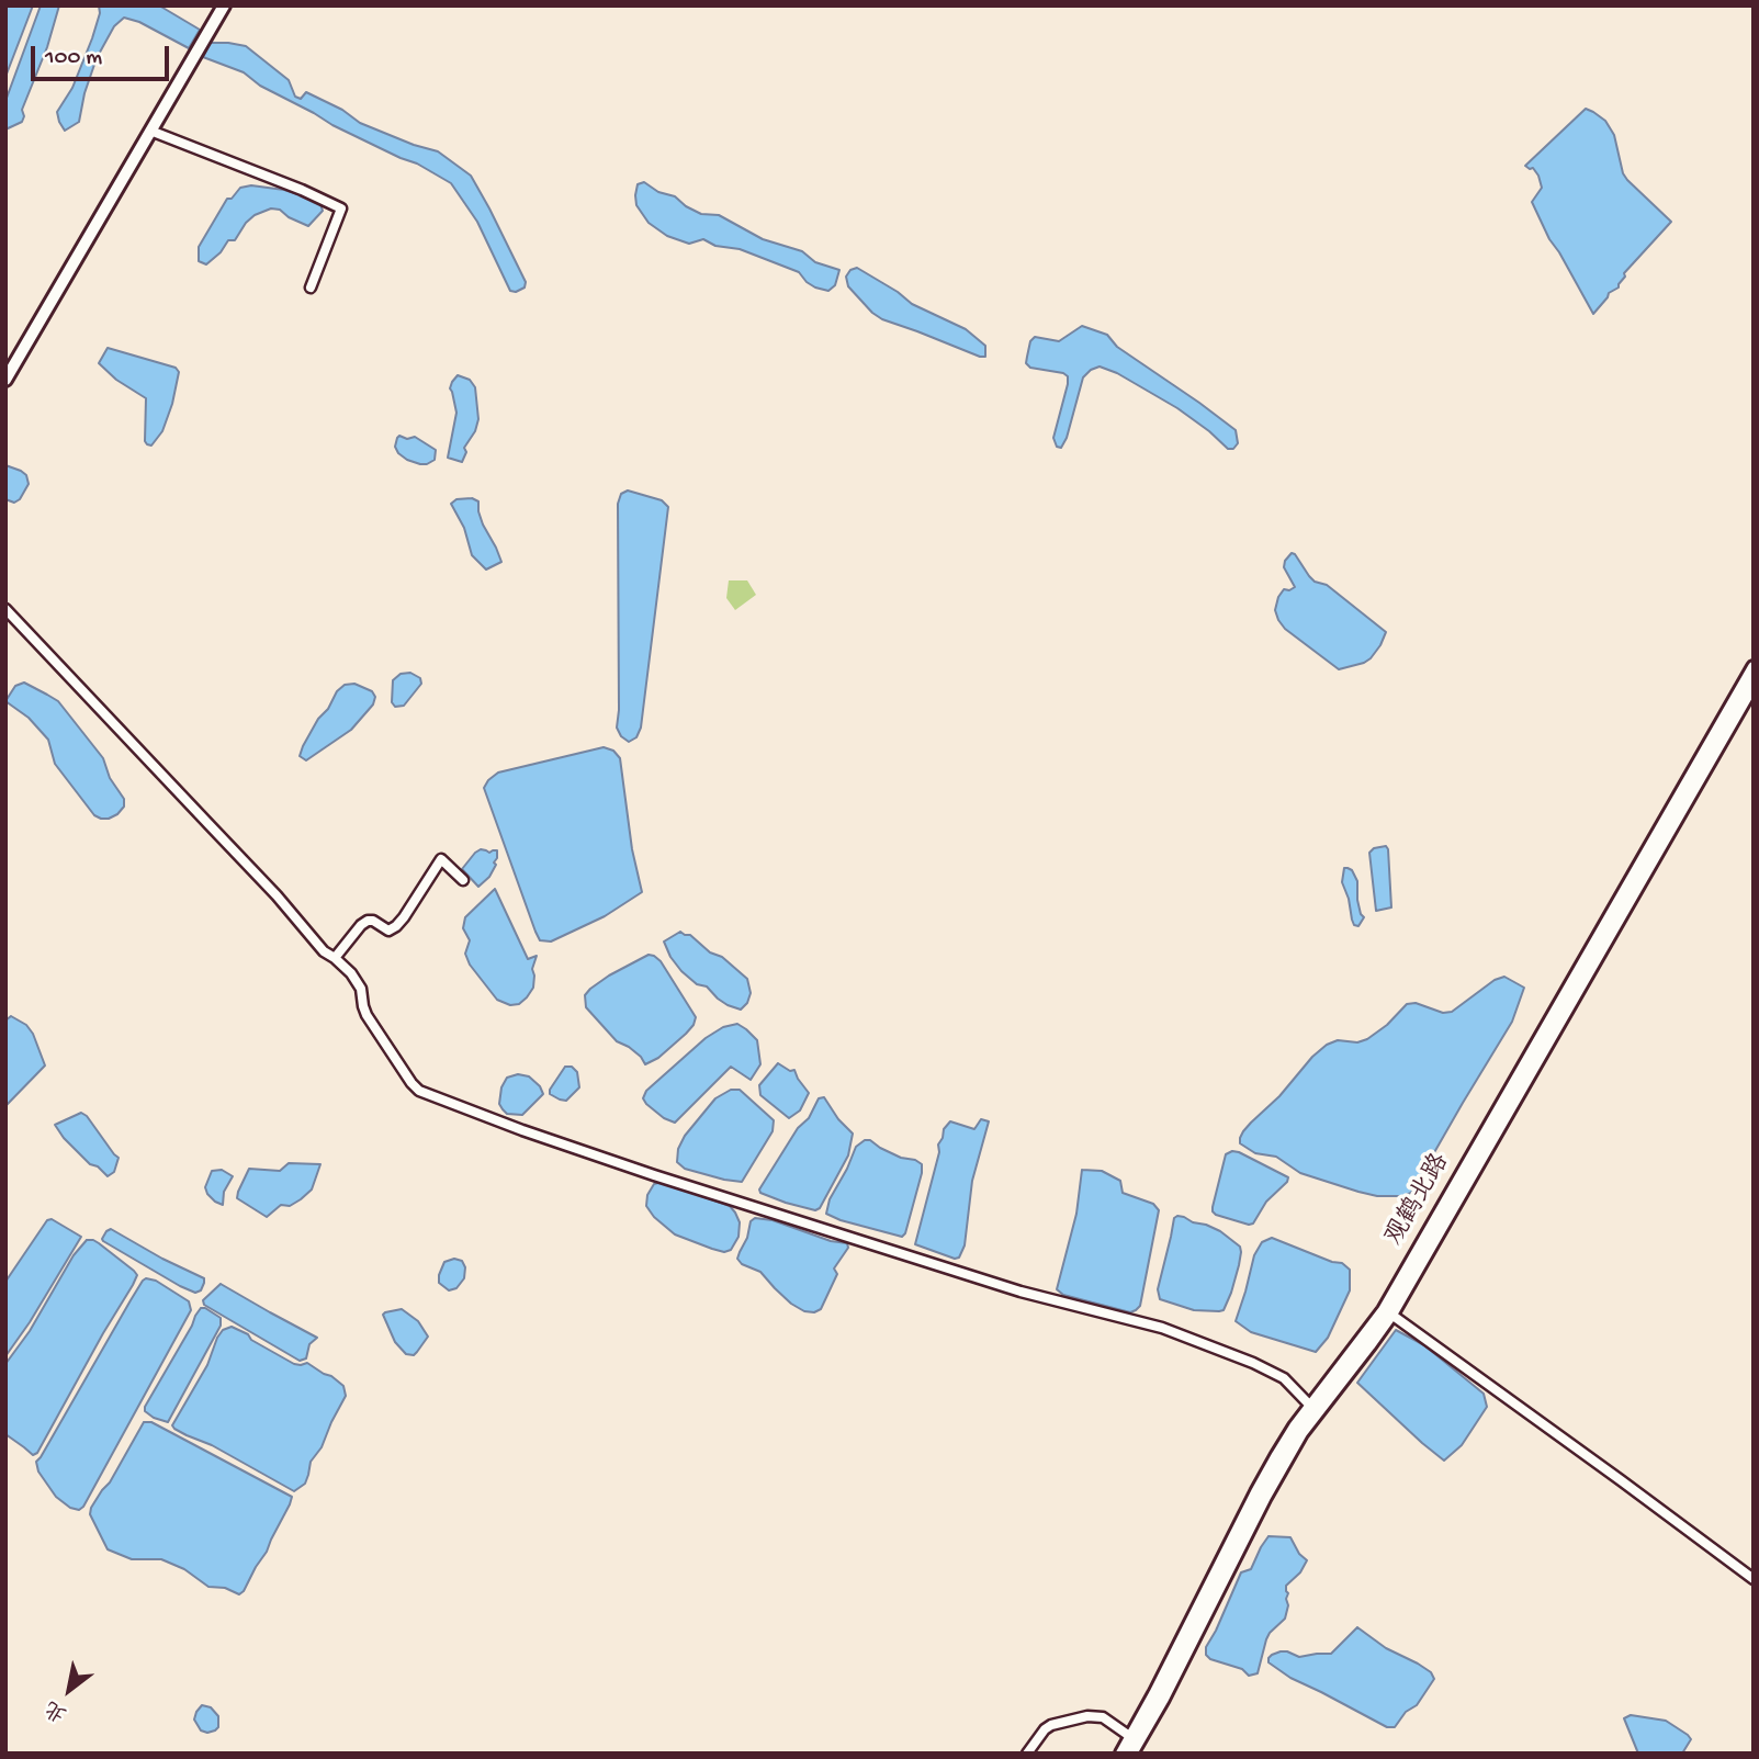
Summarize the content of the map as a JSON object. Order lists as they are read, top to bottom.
{
  "streets": {
    "street": ["观鹤北路"]
  },
  "scale_bar": "100 m",
  "north": "bottom left"
}
